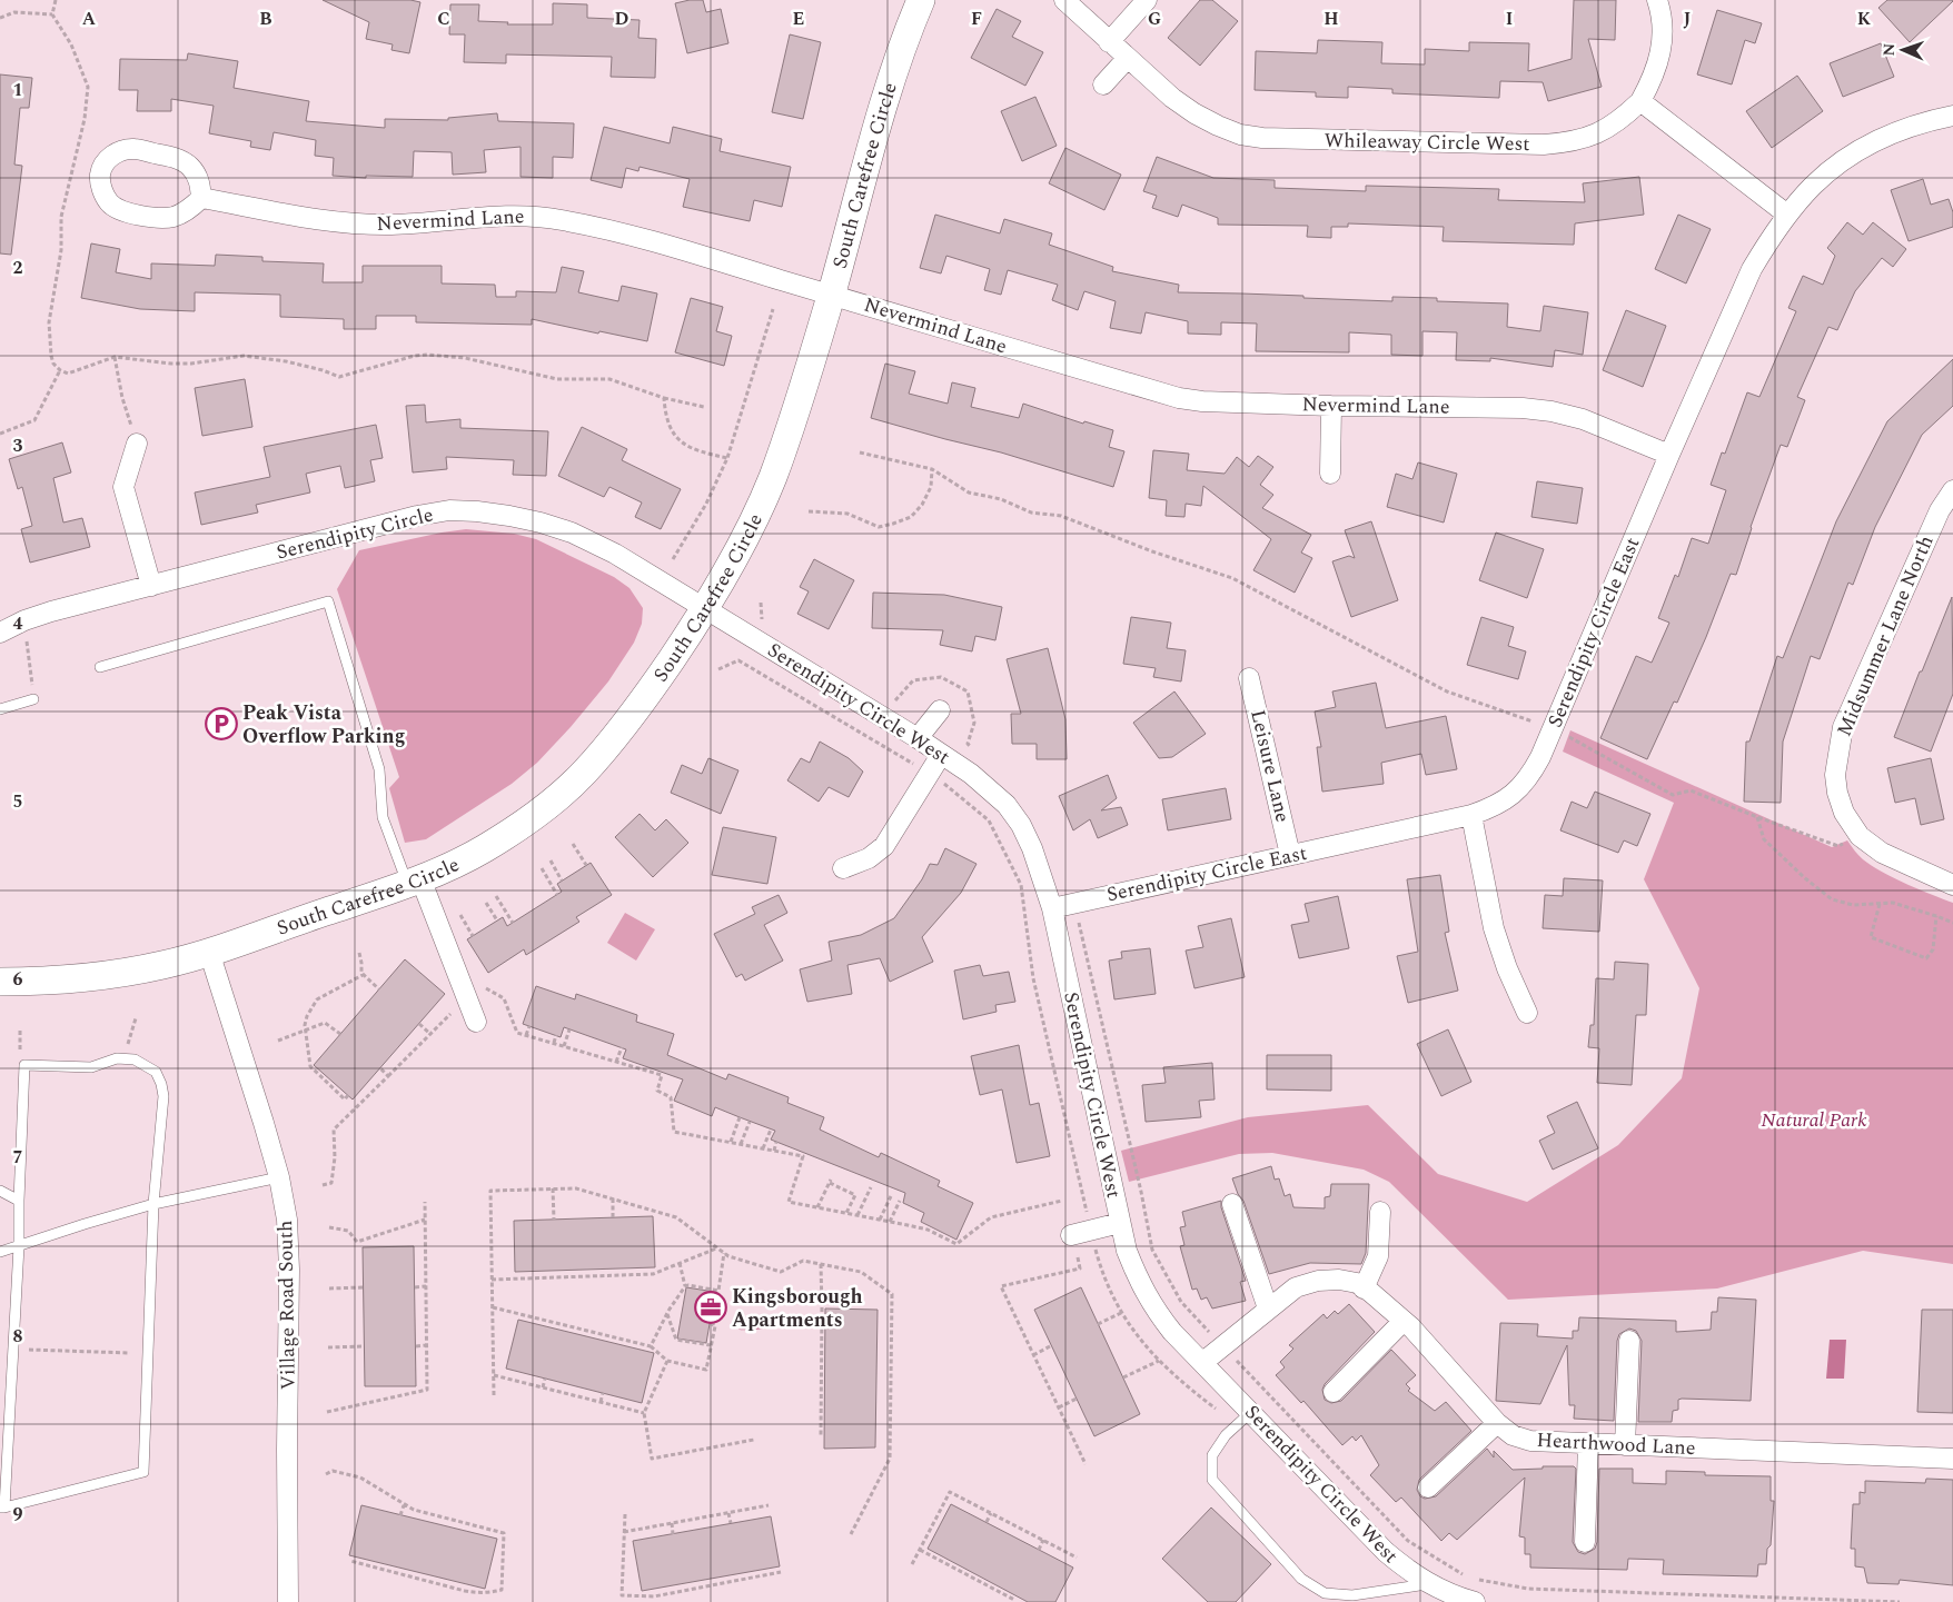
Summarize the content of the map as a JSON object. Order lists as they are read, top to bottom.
{
  "streets": {
    "main road": ["South Carefree Circle"],
    "street": [
      "Whileaway Circle West",
      "Nevermind Lane",
      "Serendipity Circle",
      "Serendipity Circle East",
      "Midsummer Lane North",
      "Serendipity Circle West",
      "Leisure Lane",
      "Village Road South",
      "Hearthwood Lane"
    ]
  },
  "crossings": [
    ["South Carefree Circle", "Nevermind Lane"],
    ["South Carefree Circle", "Serendipity Circle"],
    ["South Carefree Circle", "Serendipity Circle West"],
    ["South Carefree Circle", "Village Road South"],
    ["Nevermind Lane", "Serendipity Circle East"],
    ["Serendipity Circle", "Serendipity Circle West"],
    ["Serendipity Circle East", "Serendipity Circle West"],
    ["Serendipity Circle East", "Leisure Lane"],
    ["Serendipity Circle West", "Hearthwood Lane"]
  ],
  "parks": ["Natural Park"],
  "places": {
    "parking": ["Peak Vista Overflow Parking"],
    "office": ["Kingsborough Apartments"]
  },
  "north": "left",
  "grid": {
    "columns": [
      "A",
      "B",
      "C",
      "D",
      "E",
      "F",
      "G",
      "H",
      "I",
      "J",
      "K"
    ],
    "rows": [
      "1",
      "2",
      "3",
      "4",
      "5",
      "6",
      "7",
      "8",
      "9"
    ]
  }
}
